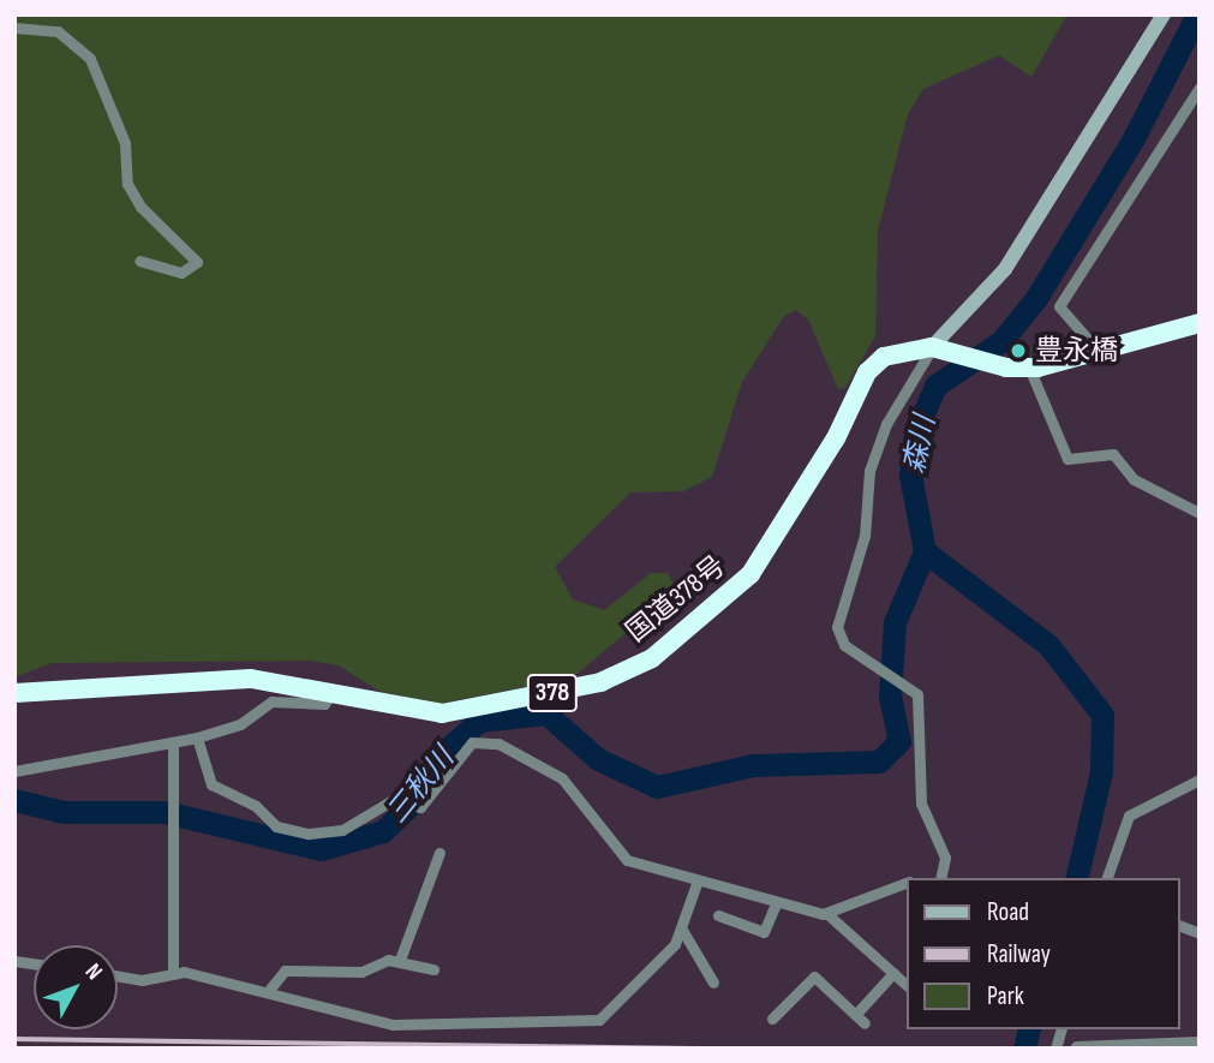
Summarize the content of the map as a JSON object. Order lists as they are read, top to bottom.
{
  "streets": {
    "highway": ["国道378号", "378"]
  },
  "water": ["森川", "三秋川"],
  "places": ["豊永橋"],
  "legend": ["Road", "Railway", "Park"],
  "north": "top right"
}
